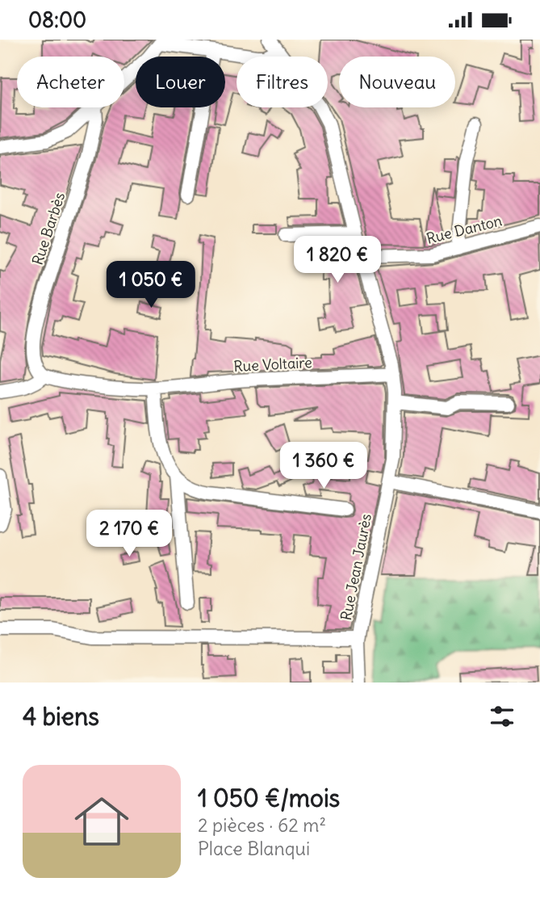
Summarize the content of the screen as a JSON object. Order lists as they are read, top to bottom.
{
  "streets": {
    "street": [
      "Rue Barbès",
      "Rue Danton",
      "Rue Voltaire",
      "Rue Jean Jaurès"
    ]
  },
  "crossings": [
    ["Rue Barbès", "Rue Voltaire"],
    ["Rue Danton", "Rue Jean Jaurès"],
    ["Rue Voltaire", "Rue Jean Jaurès"]
  ],
  "page": {
    "status": "08:00",
    "chip": [
      "Acheter",
      "Louer",
      "Filtres",
      "Nouveau"
    ],
    "price": [
      "1 820 €",
      "1 050 €",
      "1 360 €",
      "2 170 €"
    ],
    "heading": "4 biens",
    "list": [
      {
        "name": "1 050 €/mois",
        "note": "2 pièces · 62 m² · Place Blanqui"
      }
    ]
  }
}
